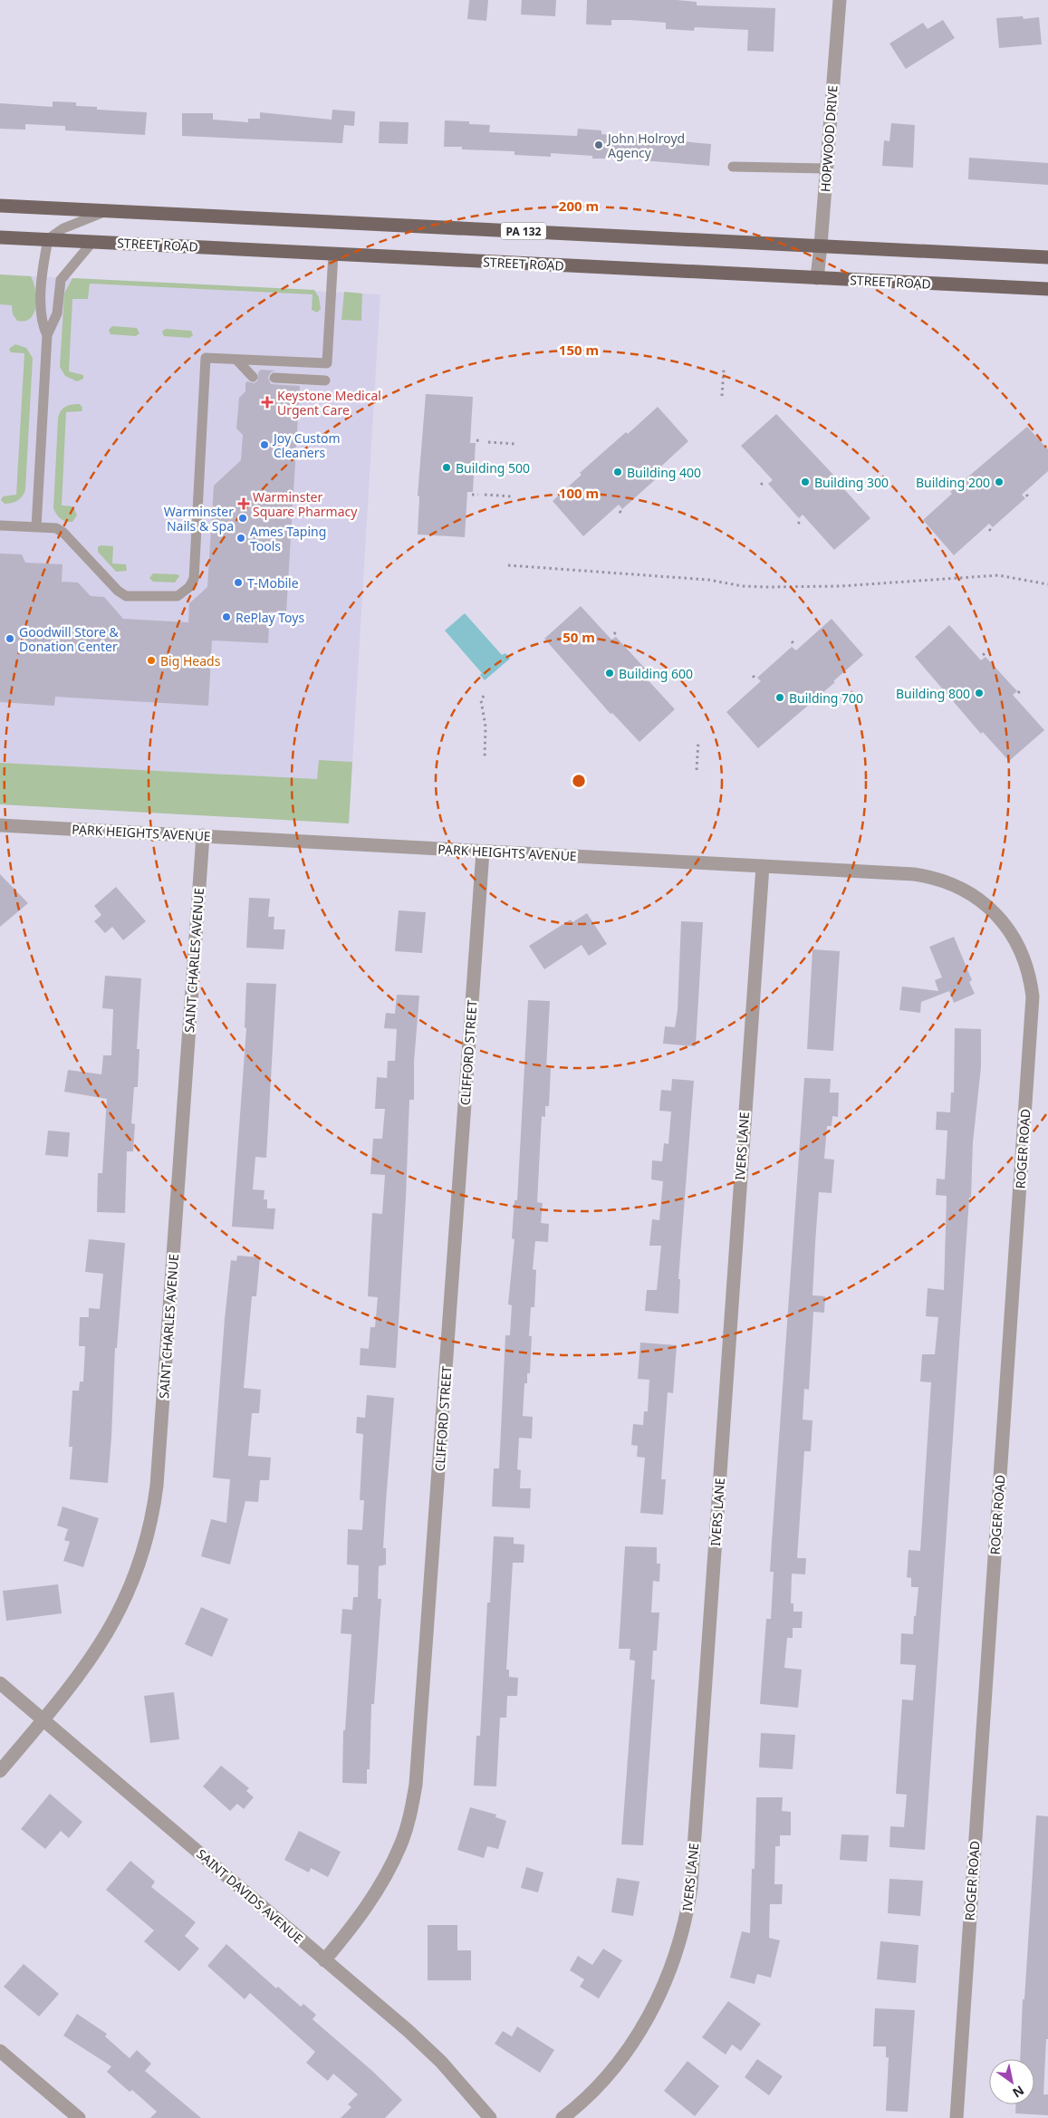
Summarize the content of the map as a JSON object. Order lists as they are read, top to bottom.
{
  "streets": {
    "main road": ["PA 132", "STREET ROAD"],
    "street": [
      "HOPWOOD DRIVE",
      "PARK HEIGHTS AVENUE",
      "SAINT CHARLES AVENUE",
      "CLIFFORD STREET",
      "IVERS LANE",
      "ROGER ROAD",
      "SAINT DAVIDS AVENUE"
    ]
  },
  "crossings": [
    ["HOPWOOD DRIVE", "PA 132"],
    ["HOPWOOD DRIVE", "STREET ROAD"],
    ["PARK HEIGHTS AVENUE", "SAINT CHARLES AVENUE"],
    ["PARK HEIGHTS AVENUE", "CLIFFORD STREET"],
    ["PARK HEIGHTS AVENUE", "IVERS LANE"],
    ["PARK HEIGHTS AVENUE", "ROGER ROAD"],
    ["SAINT CHARLES AVENUE", "SAINT DAVIDS AVENUE"],
    ["CLIFFORD STREET", "SAINT DAVIDS AVENUE"]
  ],
  "places": {
    "other": [
      "John Holroyd Agency",
      "Joy Custom Cleaners",
      "Building 500",
      "Building 400",
      "Building 300",
      "Building 200",
      "Warminster Nails & Spa",
      "Ames Taping Tools",
      "T-Mobile",
      "RePlay Toys",
      "Goodwill Store & Donation Center",
      "Big Heads",
      "Building 600",
      "Building 800",
      "Building 700"
    ],
    "health": ["Keystone Medical Urgent Care", "Warminster Square Pharmacy"]
  },
  "north": "bottom right",
  "rings": [
    "200 m",
    "150 m",
    "100 m",
    "50 m"
  ]
}
